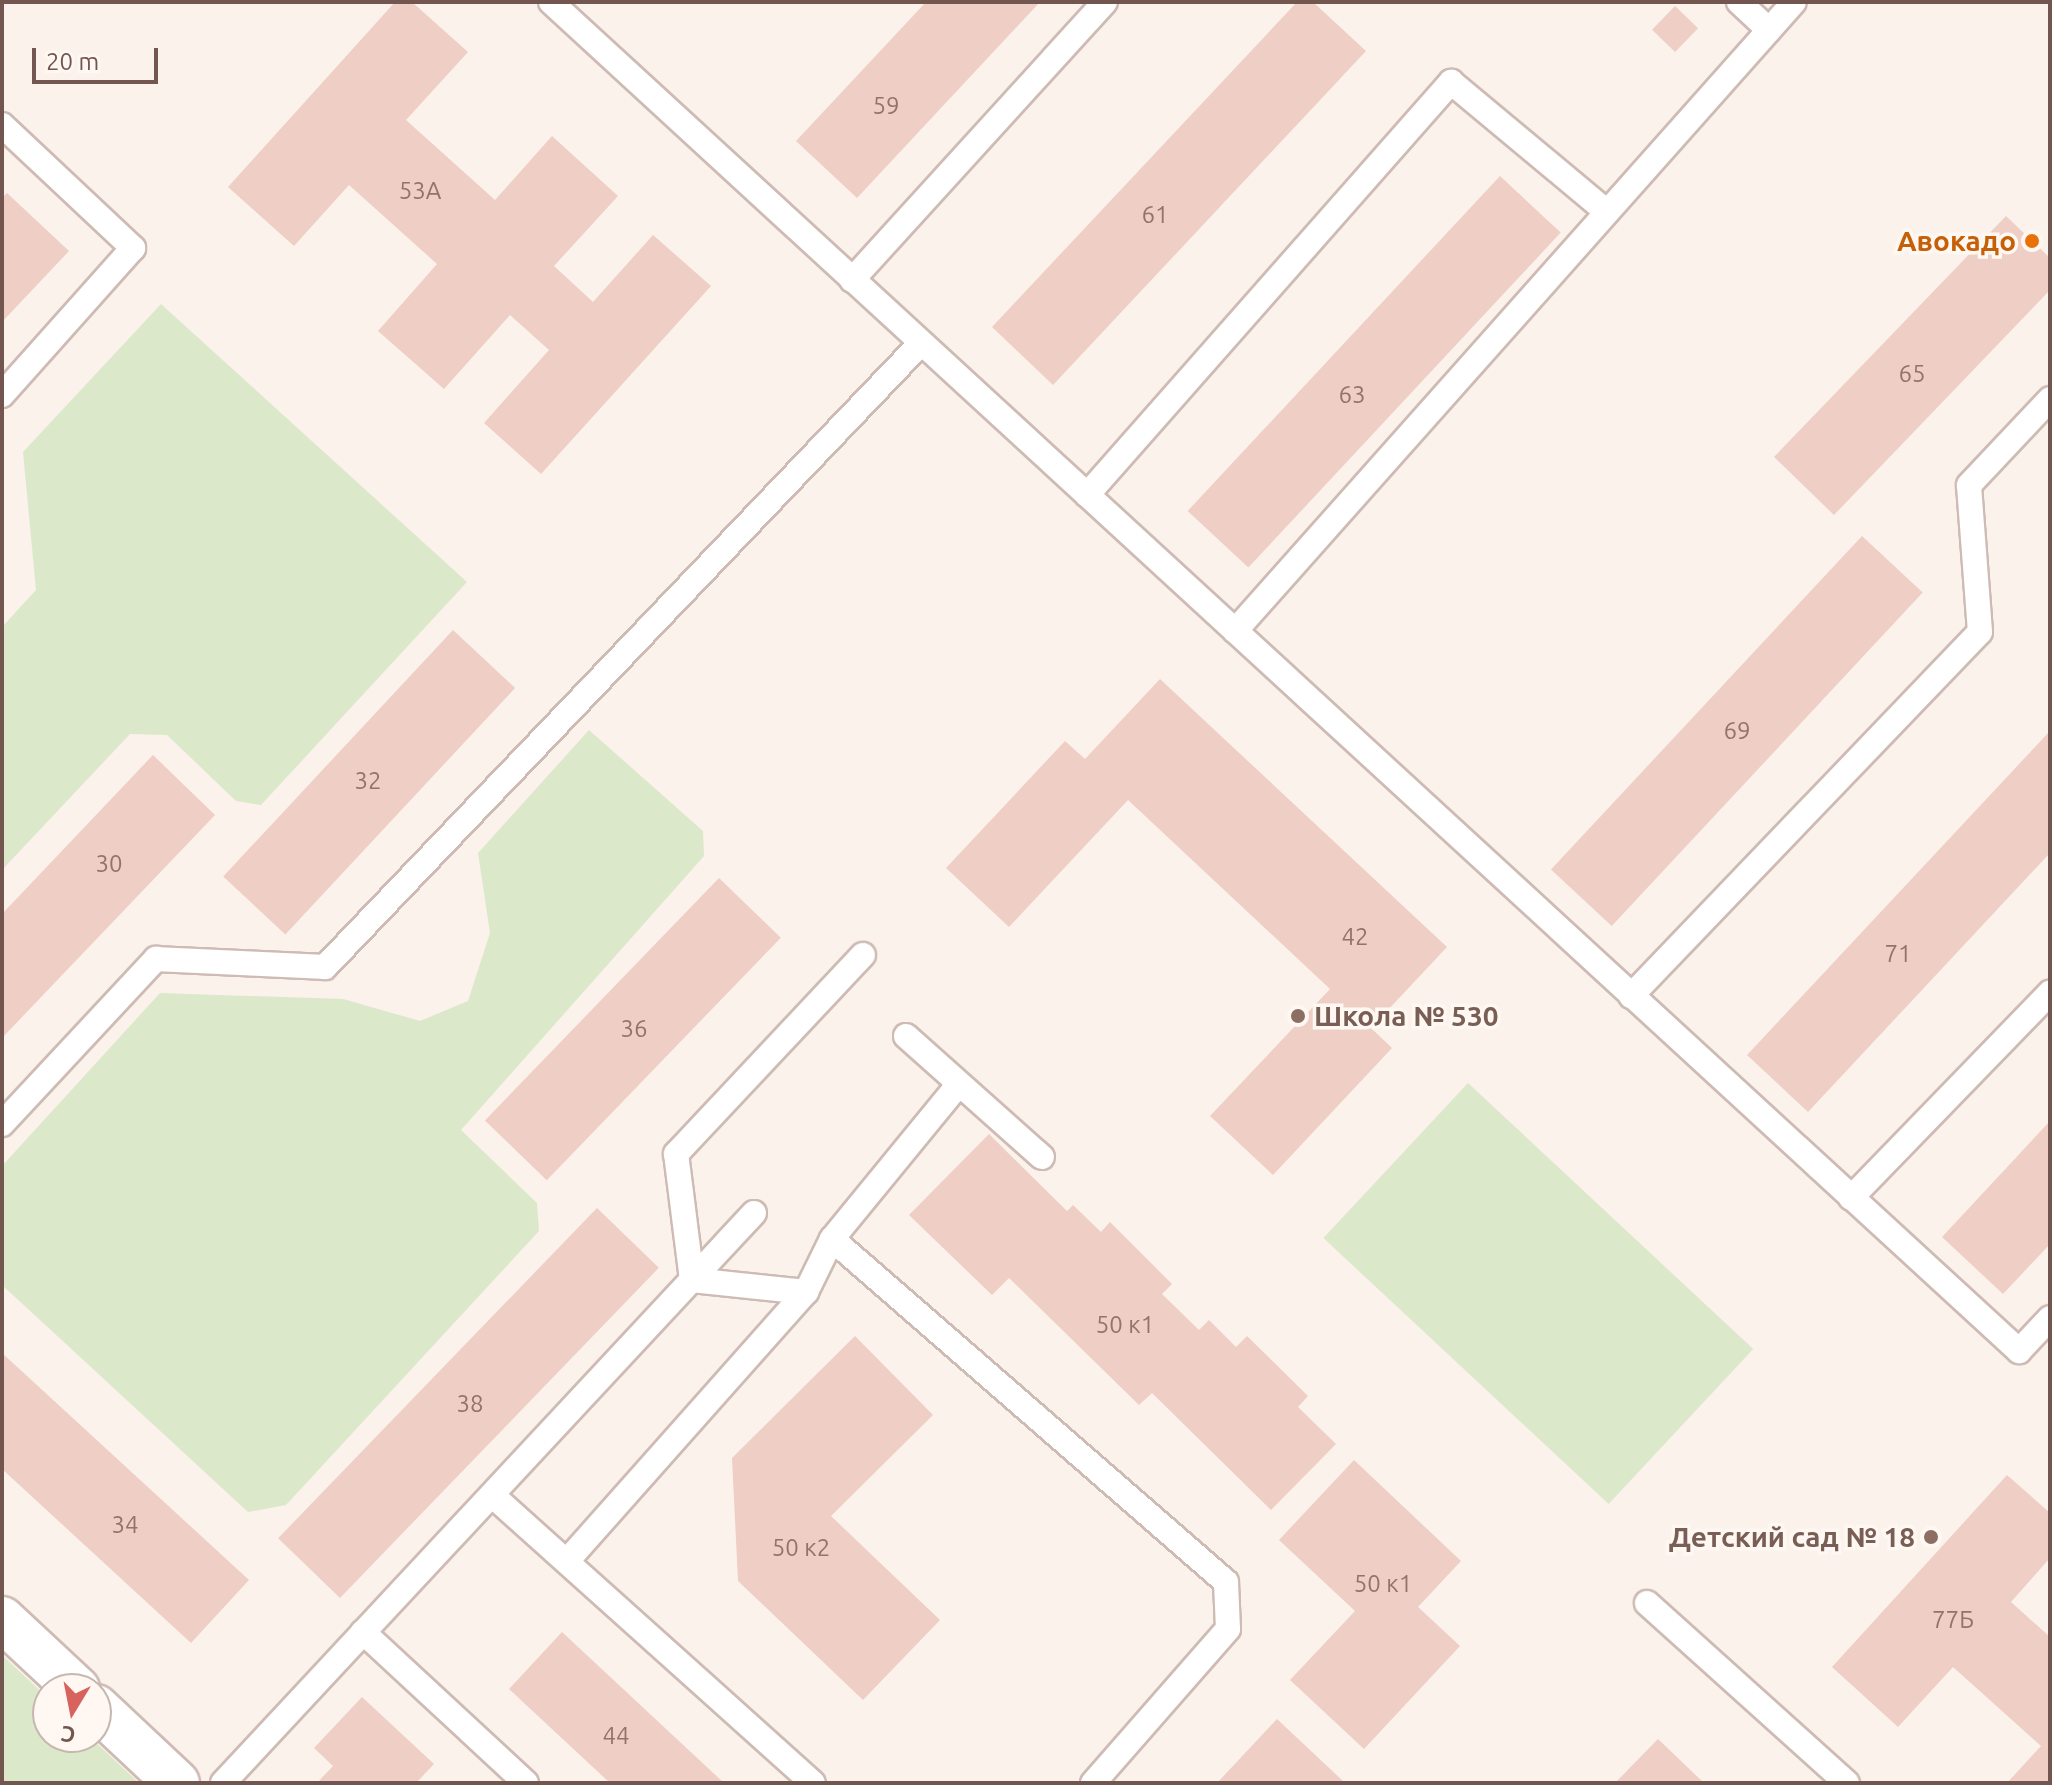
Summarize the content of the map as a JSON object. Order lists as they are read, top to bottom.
{
  "places": ["Авокадо", "Школа № 530", "Детский сад № 18"],
  "house_numbers": [
    "59",
    "53А",
    "61",
    "65",
    "63",
    "69",
    "32",
    "30",
    "42",
    "71",
    "36",
    "50 к1",
    "38",
    "34",
    "50 к2",
    "50 к1",
    "77Б",
    "44"
  ],
  "scale_bar": "20 m",
  "north": "bottom"
}
